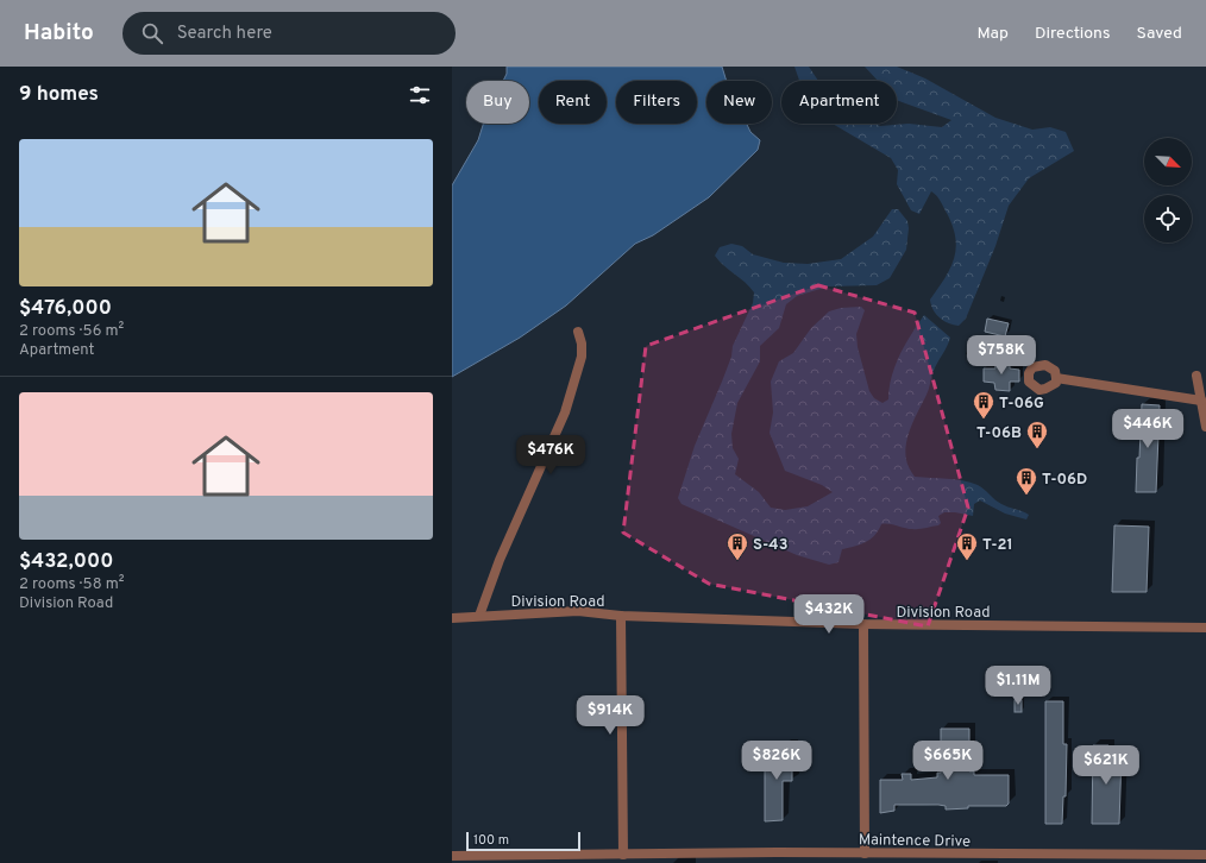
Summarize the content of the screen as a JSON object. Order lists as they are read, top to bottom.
{
  "streets": {
    "street": ["Division Road", "Maintence Drive"]
  },
  "places": {
    "building": [
      "T-06G",
      "T-06B",
      "T-06D",
      "S-43",
      "T-21"
    ]
  },
  "scale_bar": "100 m",
  "north": "bottom right",
  "page": {
    "header": "Habito",
    "search": "Search here",
    "nav": ["Map", "Directions", "Saved"],
    "heading": "9 homes",
    "chip": [
      "Buy",
      "Rent",
      "Filters",
      "New",
      "Apartment"
    ],
    "list": [
      {
        "name": "$476,000",
        "note": "2 rooms · 56 m² · Apartment"
      },
      {
        "name": "$432,000",
        "note": "2 rooms · 58 m² · Division Road"
      }
    ],
    "price": [
      "$758K",
      "$446K",
      "$476K",
      "$432K",
      "$1.11M",
      "$914K",
      "$826K",
      "$665K",
      "$621K"
    ],
    "scale": "100 m"
  }
}
